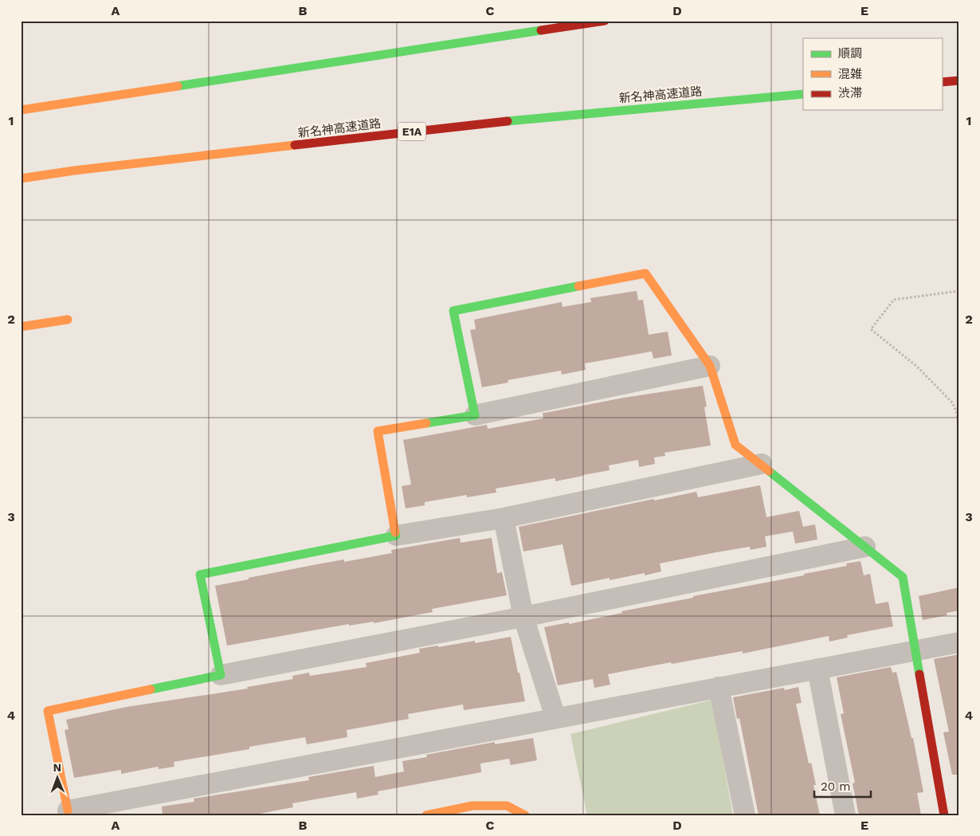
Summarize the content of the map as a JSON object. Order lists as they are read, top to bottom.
{
  "streets": {
    "main road": ["新名神高速道路", "E1A"]
  },
  "legend": ["順調", "混雑", "渋滞"],
  "scale_bar": "20 m",
  "north": "top",
  "grid": {
    "columns": [
      "A",
      "B",
      "C",
      "D",
      "E"
    ],
    "rows": [
      "1",
      "2",
      "3",
      "4"
    ]
  }
}
